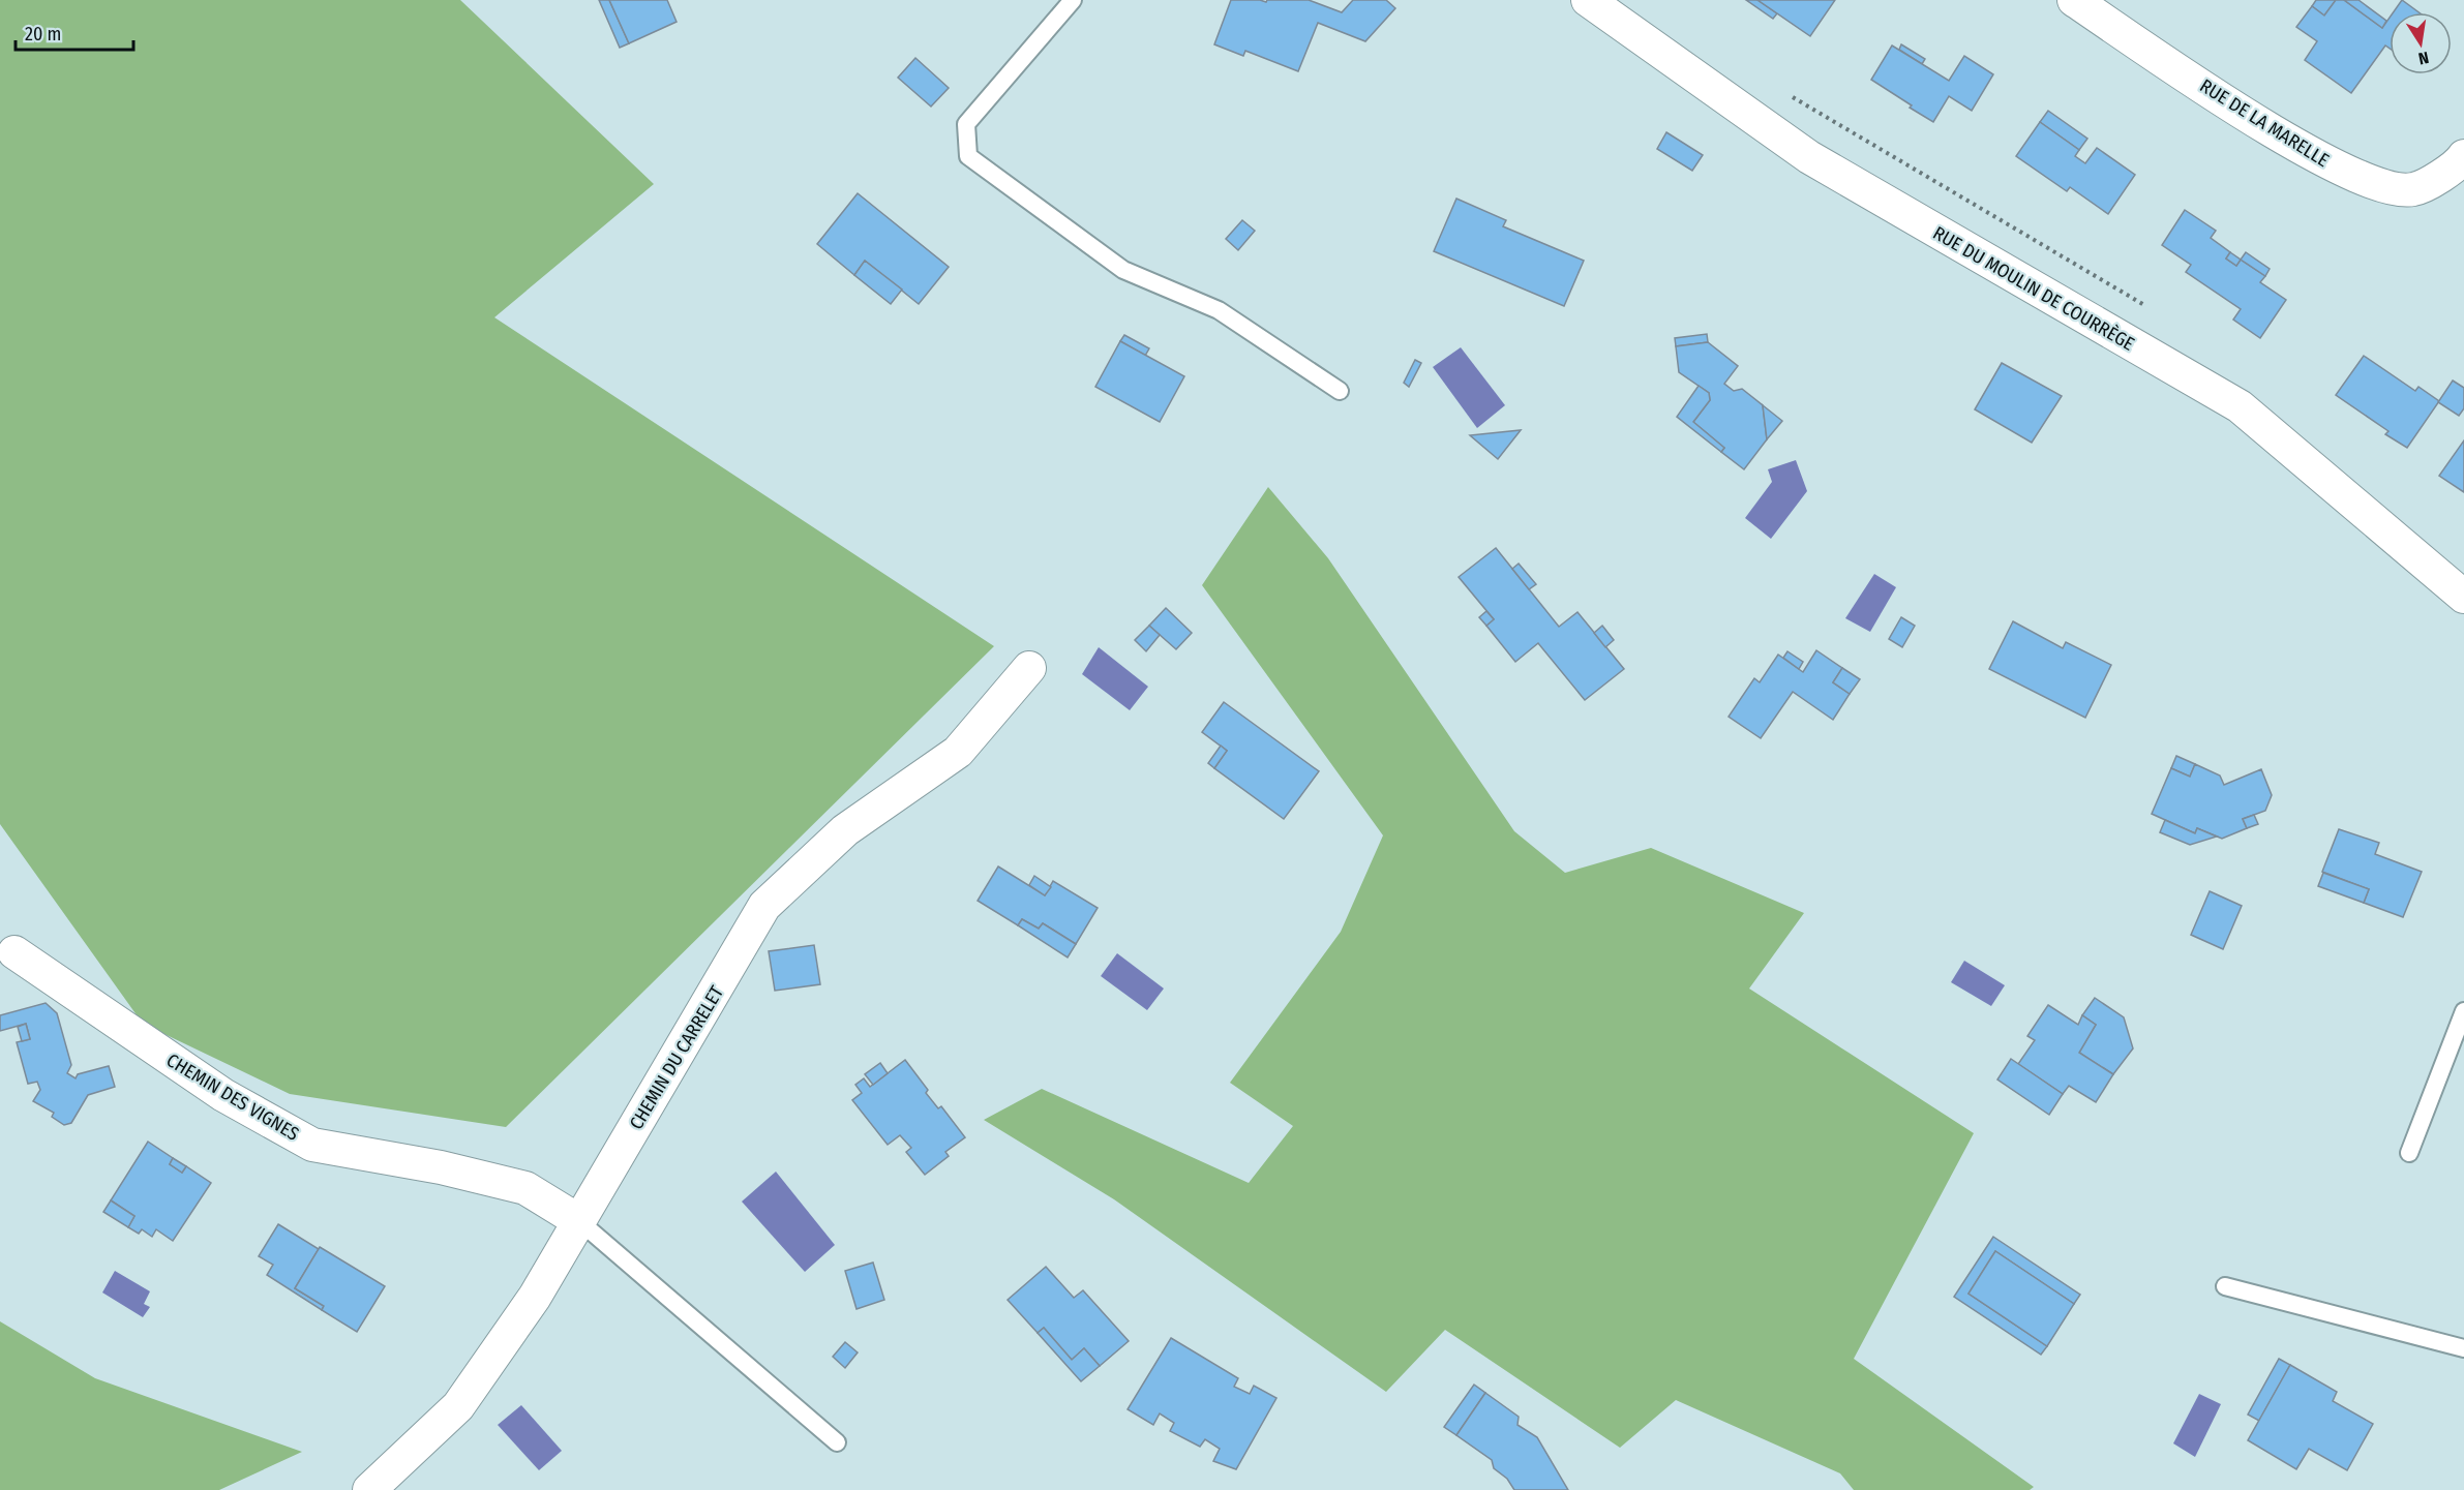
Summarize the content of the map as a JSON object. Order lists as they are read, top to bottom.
{
  "streets": {
    "street": [
      "RUE DE LA MARELLE",
      "RUE DU MOULIN DE COURRÈGE",
      "CHEMIN DU CARRELET",
      "CHEMIN DES VIGNES"
    ]
  },
  "crossings": [
    ["CHEMIN DU CARRELET", "CHEMIN DES VIGNES"]
  ],
  "scale_bar": "20 m",
  "north": "bottom"
}
